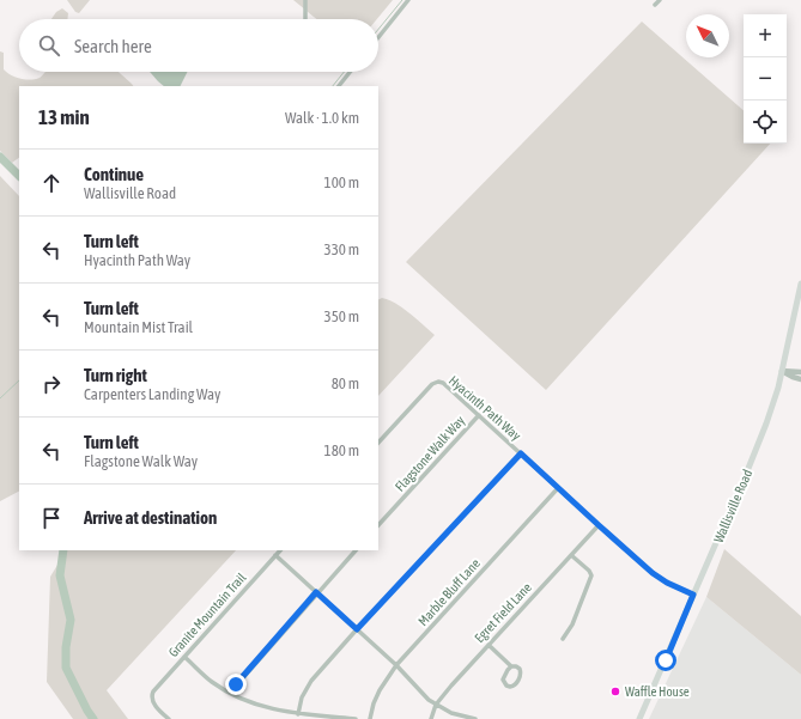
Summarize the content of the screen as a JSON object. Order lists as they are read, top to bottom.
{
  "streets": {
    "main road": ["Wallisville Road"],
    "street": [
      "Hyacinth Path Way",
      "Flagstone Walk Way",
      "Marble Bluff Lane",
      "Egret Field Lane",
      "Granite Mountain Trail"
    ]
  },
  "crossings": [
    ["Hyacinth Path Way", "Flagstone Walk Way"],
    ["Hyacinth Path Way", "Wallisville Road"],
    ["Hyacinth Path Way", "Marble Bluff Lane"],
    ["Hyacinth Path Way", "Egret Field Lane"]
  ],
  "places": ["Waffle House"],
  "north": "top left",
  "page": {
    "map_buttons": ["+", "−"],
    "search": "Search here",
    "heading": ["13 min", "Walk · 1.0 km"],
    "list": [
      ["Continue", "Wallisville Road", "100 m"],
      ["Turn left", "Hyacinth Path Way", "330 m"],
      ["Turn left", "Mountain Mist Trail", "350 m"],
      ["Turn right", "Carpenters Landing Way", "80 m"],
      ["Turn left", "Flagstone Walk Way", "180 m"],
      "Arrive at destination"
    ]
  }
}
